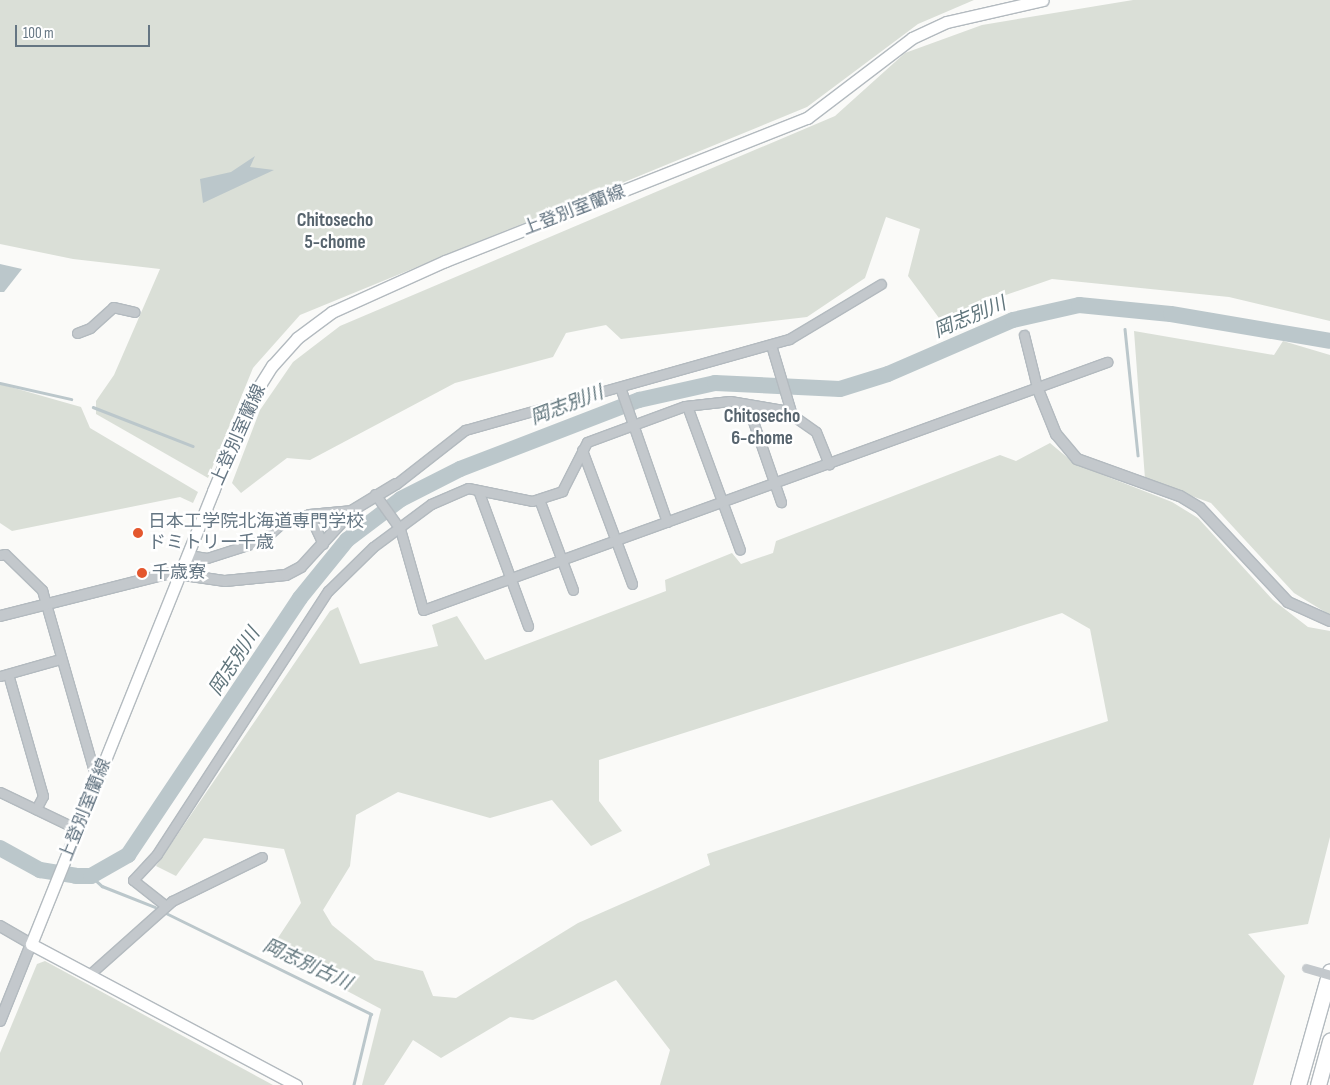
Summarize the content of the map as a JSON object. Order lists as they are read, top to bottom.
{
  "streets": {
    "main road": ["上登別室蘭線"]
  },
  "districts": ["Chitosecho 5-chome", "Chitosecho 6-chome"],
  "water": ["岡志別川", "岡志別古川"],
  "places": ["日本工学院北海道専門学校 ドミトリー千歳", "千歳寮"],
  "scale_bar": "100 m"
}
